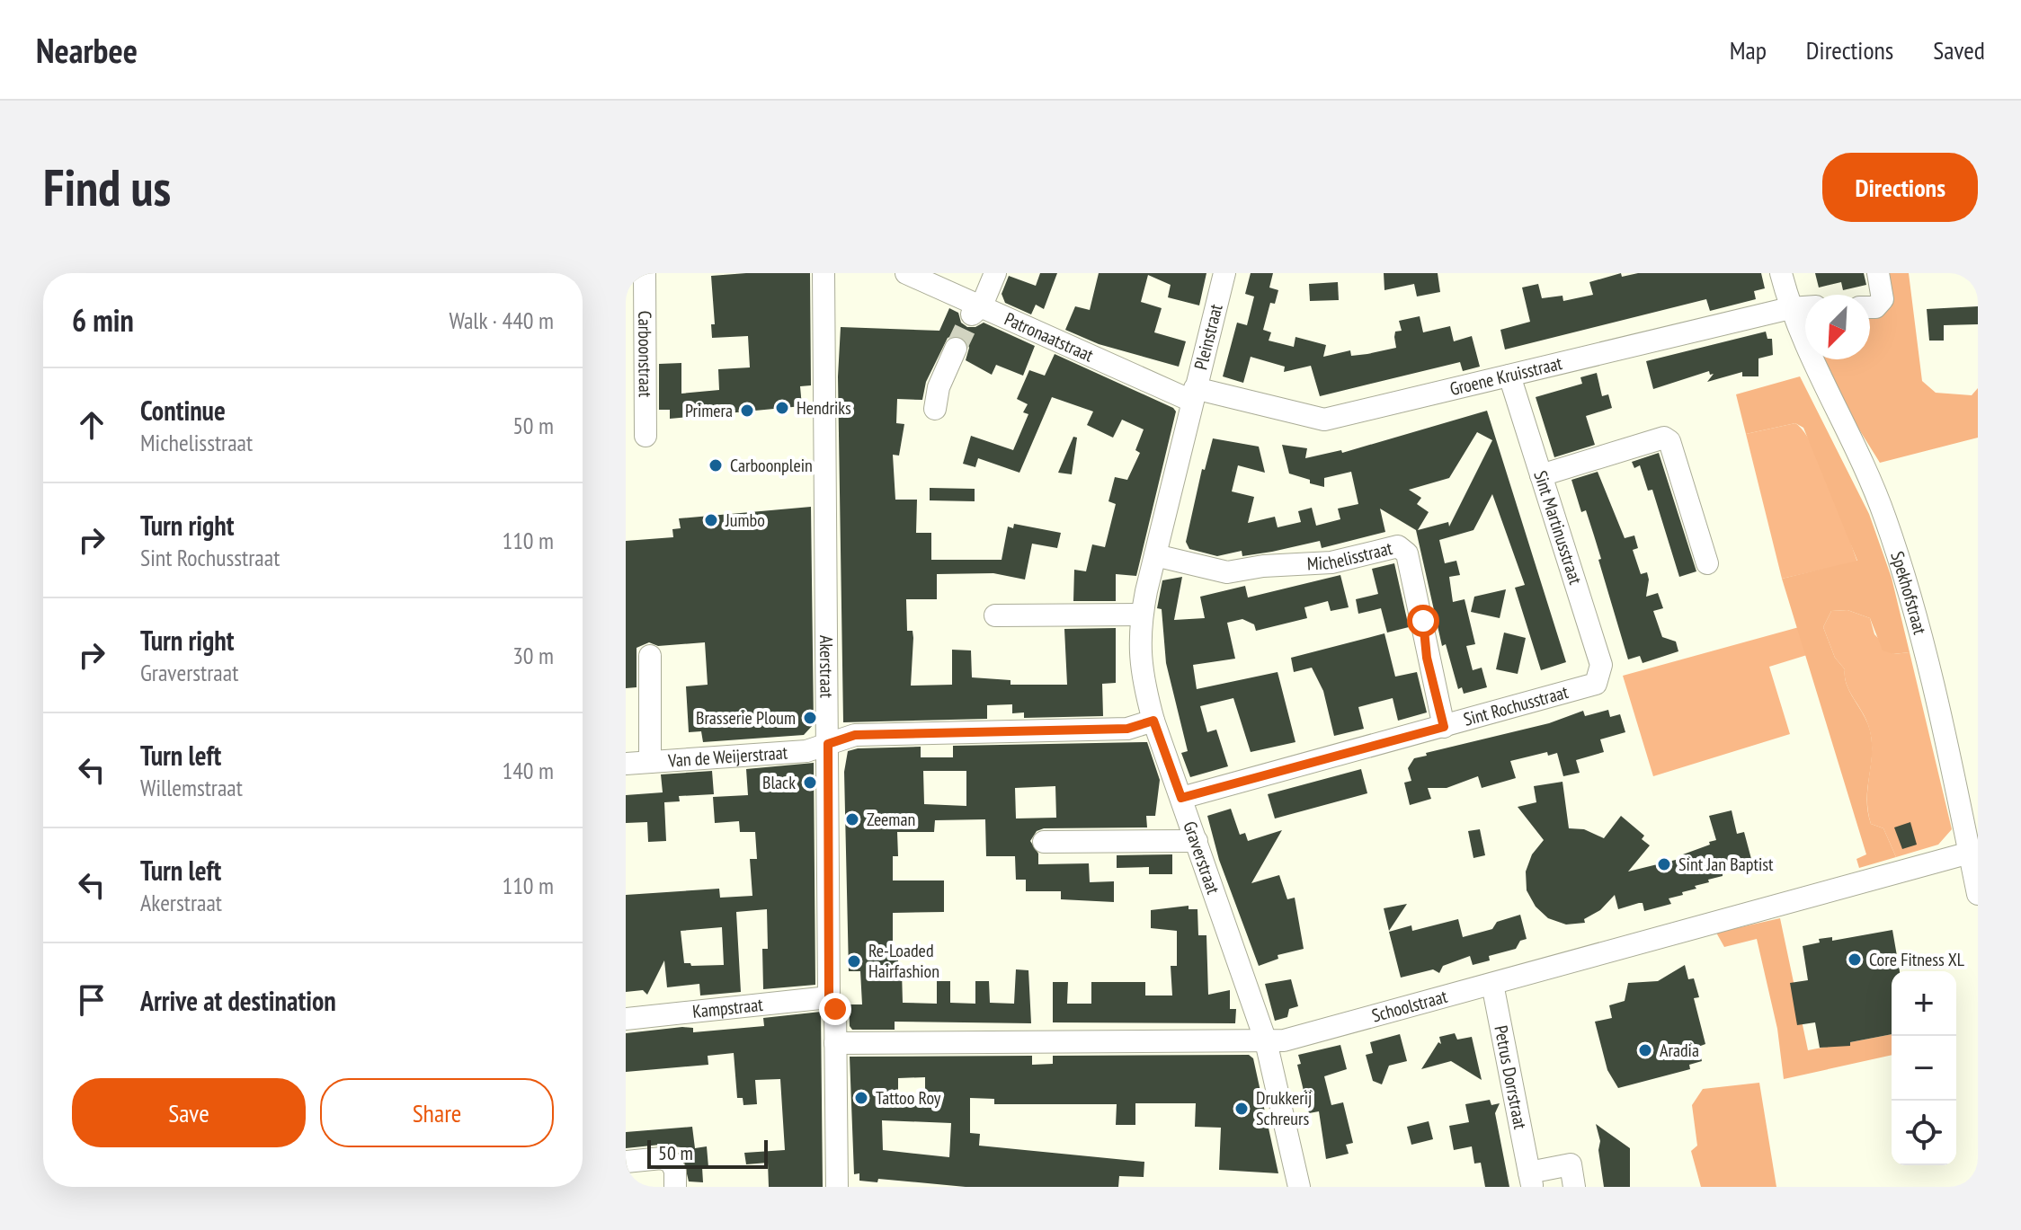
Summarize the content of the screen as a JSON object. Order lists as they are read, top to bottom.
{
  "streets": {
    "street": [
      "Patronaatstraat",
      "Pleinstraat",
      "Carboonstraat",
      "Groene Kruisstraat",
      "Sint Martinusstraat",
      "Michelisstraat",
      "Spekhofstraat",
      "Akerstraat",
      "Sint Rochusstraat",
      "Van de Weijerstraat",
      "Graverstraat",
      "Schoolstraat",
      "Kampstraat",
      "Petrus Dorrstraat"
    ]
  },
  "crossings": [
    ["Patronaatstraat", "Pleinstraat"],
    ["Patronaatstraat", "Groene Kruisstraat"],
    ["Patronaatstraat", "Graverstraat"],
    ["Pleinstraat", "Groene Kruisstraat"],
    ["Pleinstraat", "Graverstraat"],
    ["Groene Kruisstraat", "Sint Martinusstraat"],
    ["Groene Kruisstraat", "Spekhofstraat"],
    ["Groene Kruisstraat", "Graverstraat"],
    ["Sint Martinusstraat", "Sint Rochusstraat"],
    ["Michelisstraat", "Sint Rochusstraat"],
    ["Michelisstraat", "Graverstraat"],
    ["Spekhofstraat", "Schoolstraat"],
    ["Akerstraat", "Van de Weijerstraat"],
    ["Akerstraat", "Schoolstraat"],
    ["Akerstraat", "Kampstraat"],
    ["Sint Rochusstraat", "Graverstraat"],
    ["Van de Weijerstraat", "Graverstraat"],
    ["Graverstraat", "Schoolstraat"],
    ["Schoolstraat", "Petrus Dorrstraat"]
  ],
  "places": [
    "Hendriks",
    "Primera",
    "Carboonplein",
    "Jumbo",
    "Brasserie Ploum",
    "Black",
    "Zeeman",
    "Sint Jan Baptist",
    "Core Fitness XL",
    "Re-Loaded Hairfashion",
    "Aradia",
    "Tattoo Roy",
    "Drukkerij Schreurs"
  ],
  "scale_bar": "50 m",
  "north": "bottom left",
  "page": {
    "header": "Nearbee",
    "nav": ["Map", "Directions", "Saved"],
    "buttons": [
      "Directions",
      ["Save", "Share"]
    ],
    "title": "Find us",
    "heading": ["6 min", "Walk · 440 m"],
    "list": [
      ["Continue", "Michelisstraat", "50 m"],
      ["Turn right", "Sint Rochusstraat", "110 m"],
      ["Turn right", "Graverstraat", "30 m"],
      ["Turn left", "Willemstraat", "140 m"],
      ["Turn left", "Akerstraat", "110 m"],
      "Arrive at destination"
    ],
    "map_buttons": ["+", "−"],
    "scale": "50 m"
  }
}
